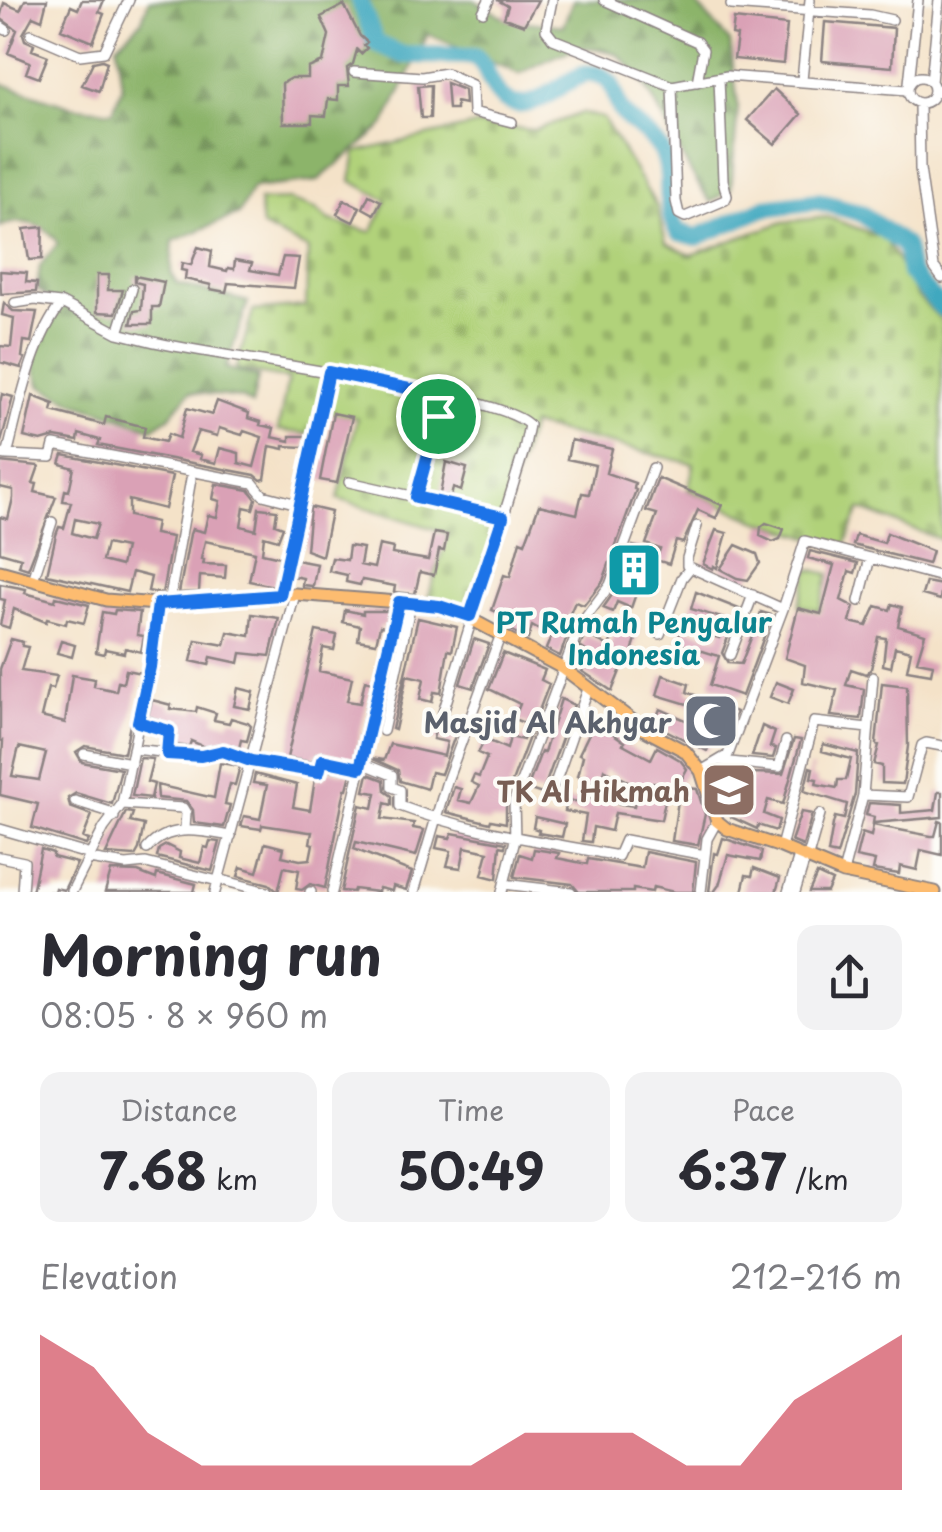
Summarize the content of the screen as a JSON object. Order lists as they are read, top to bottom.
{
  "places": {
    "building": ["PT Rumah Penyalur Indonesia"],
    "mosque": ["Masjid Al Akhyar"],
    "school or university": ["TK Al Hikmah"]
  },
  "page": {
    "heading": ["Morning run", "08:05 · 8 × 960 m"],
    "stats": [
      ["Distance", "7.68 km"],
      ["Time", "50:49"],
      ["Pace", "6:37 /km"]
    ],
    "chart": ["Elevation", "212–216 m"]
  }
}
